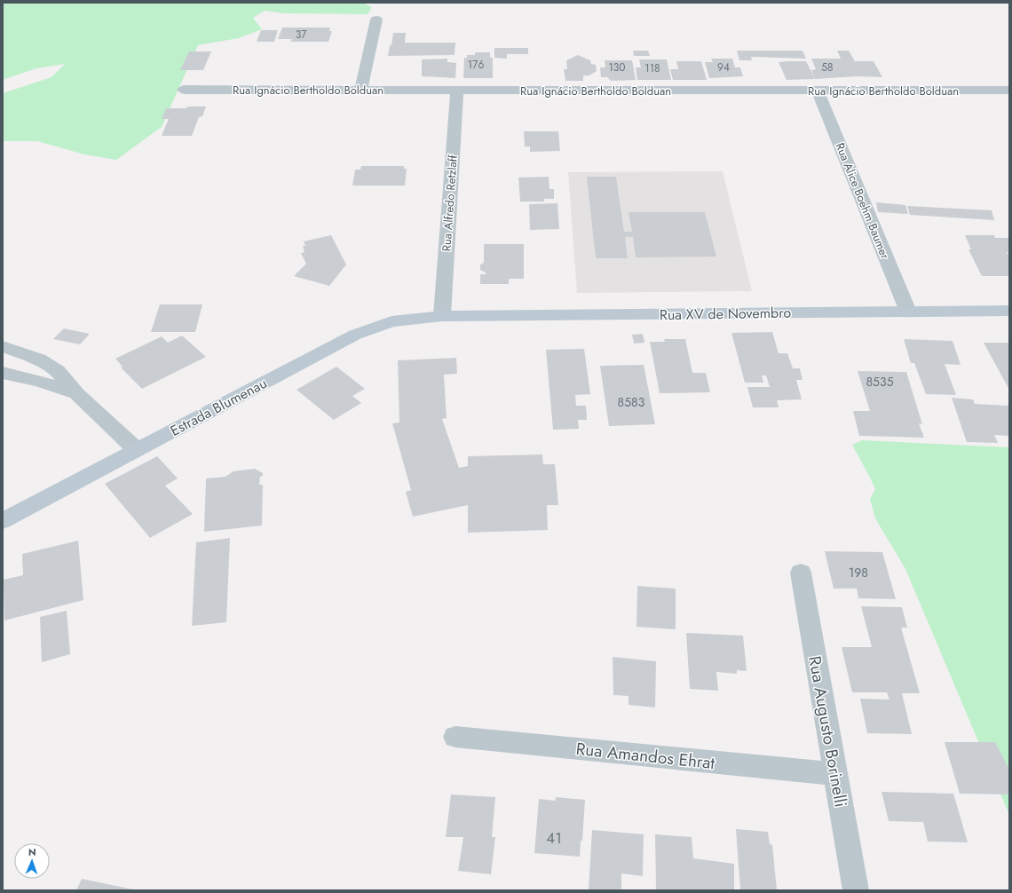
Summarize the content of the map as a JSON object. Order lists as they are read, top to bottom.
{
  "streets": {
    "street": [
      "Rua Ignácio Bertholdo Bolduan",
      "Rua Alice Boehm Baumer",
      "Rua Alfredo Retzlaff",
      "Rua XV de Novembro",
      "Estrada Blumenau",
      "Rua Augusto Borinelli",
      "Rua Amandos Ehrat"
    ]
  },
  "crossings": [
    ["Rua Ignácio Bertholdo Bolduan", "Rua Alice Boehm Baumer"],
    ["Rua Ignácio Bertholdo Bolduan", "Rua Alfredo Retzlaff"],
    ["Rua Alice Boehm Baumer", "Rua XV de Novembro"],
    ["Rua Alfredo Retzlaff", "Rua XV de Novembro"],
    ["Rua Alfredo Retzlaff", "Estrada Blumenau"],
    ["Rua XV de Novembro", "Estrada Blumenau"],
    ["Rua Augusto Borinelli", "Rua Amandos Ehrat"]
  ],
  "house_numbers": [
    "37",
    "176",
    "130",
    "94",
    "58",
    "118",
    "8535",
    "8583",
    "198",
    "41"
  ],
  "north": "top"
}
